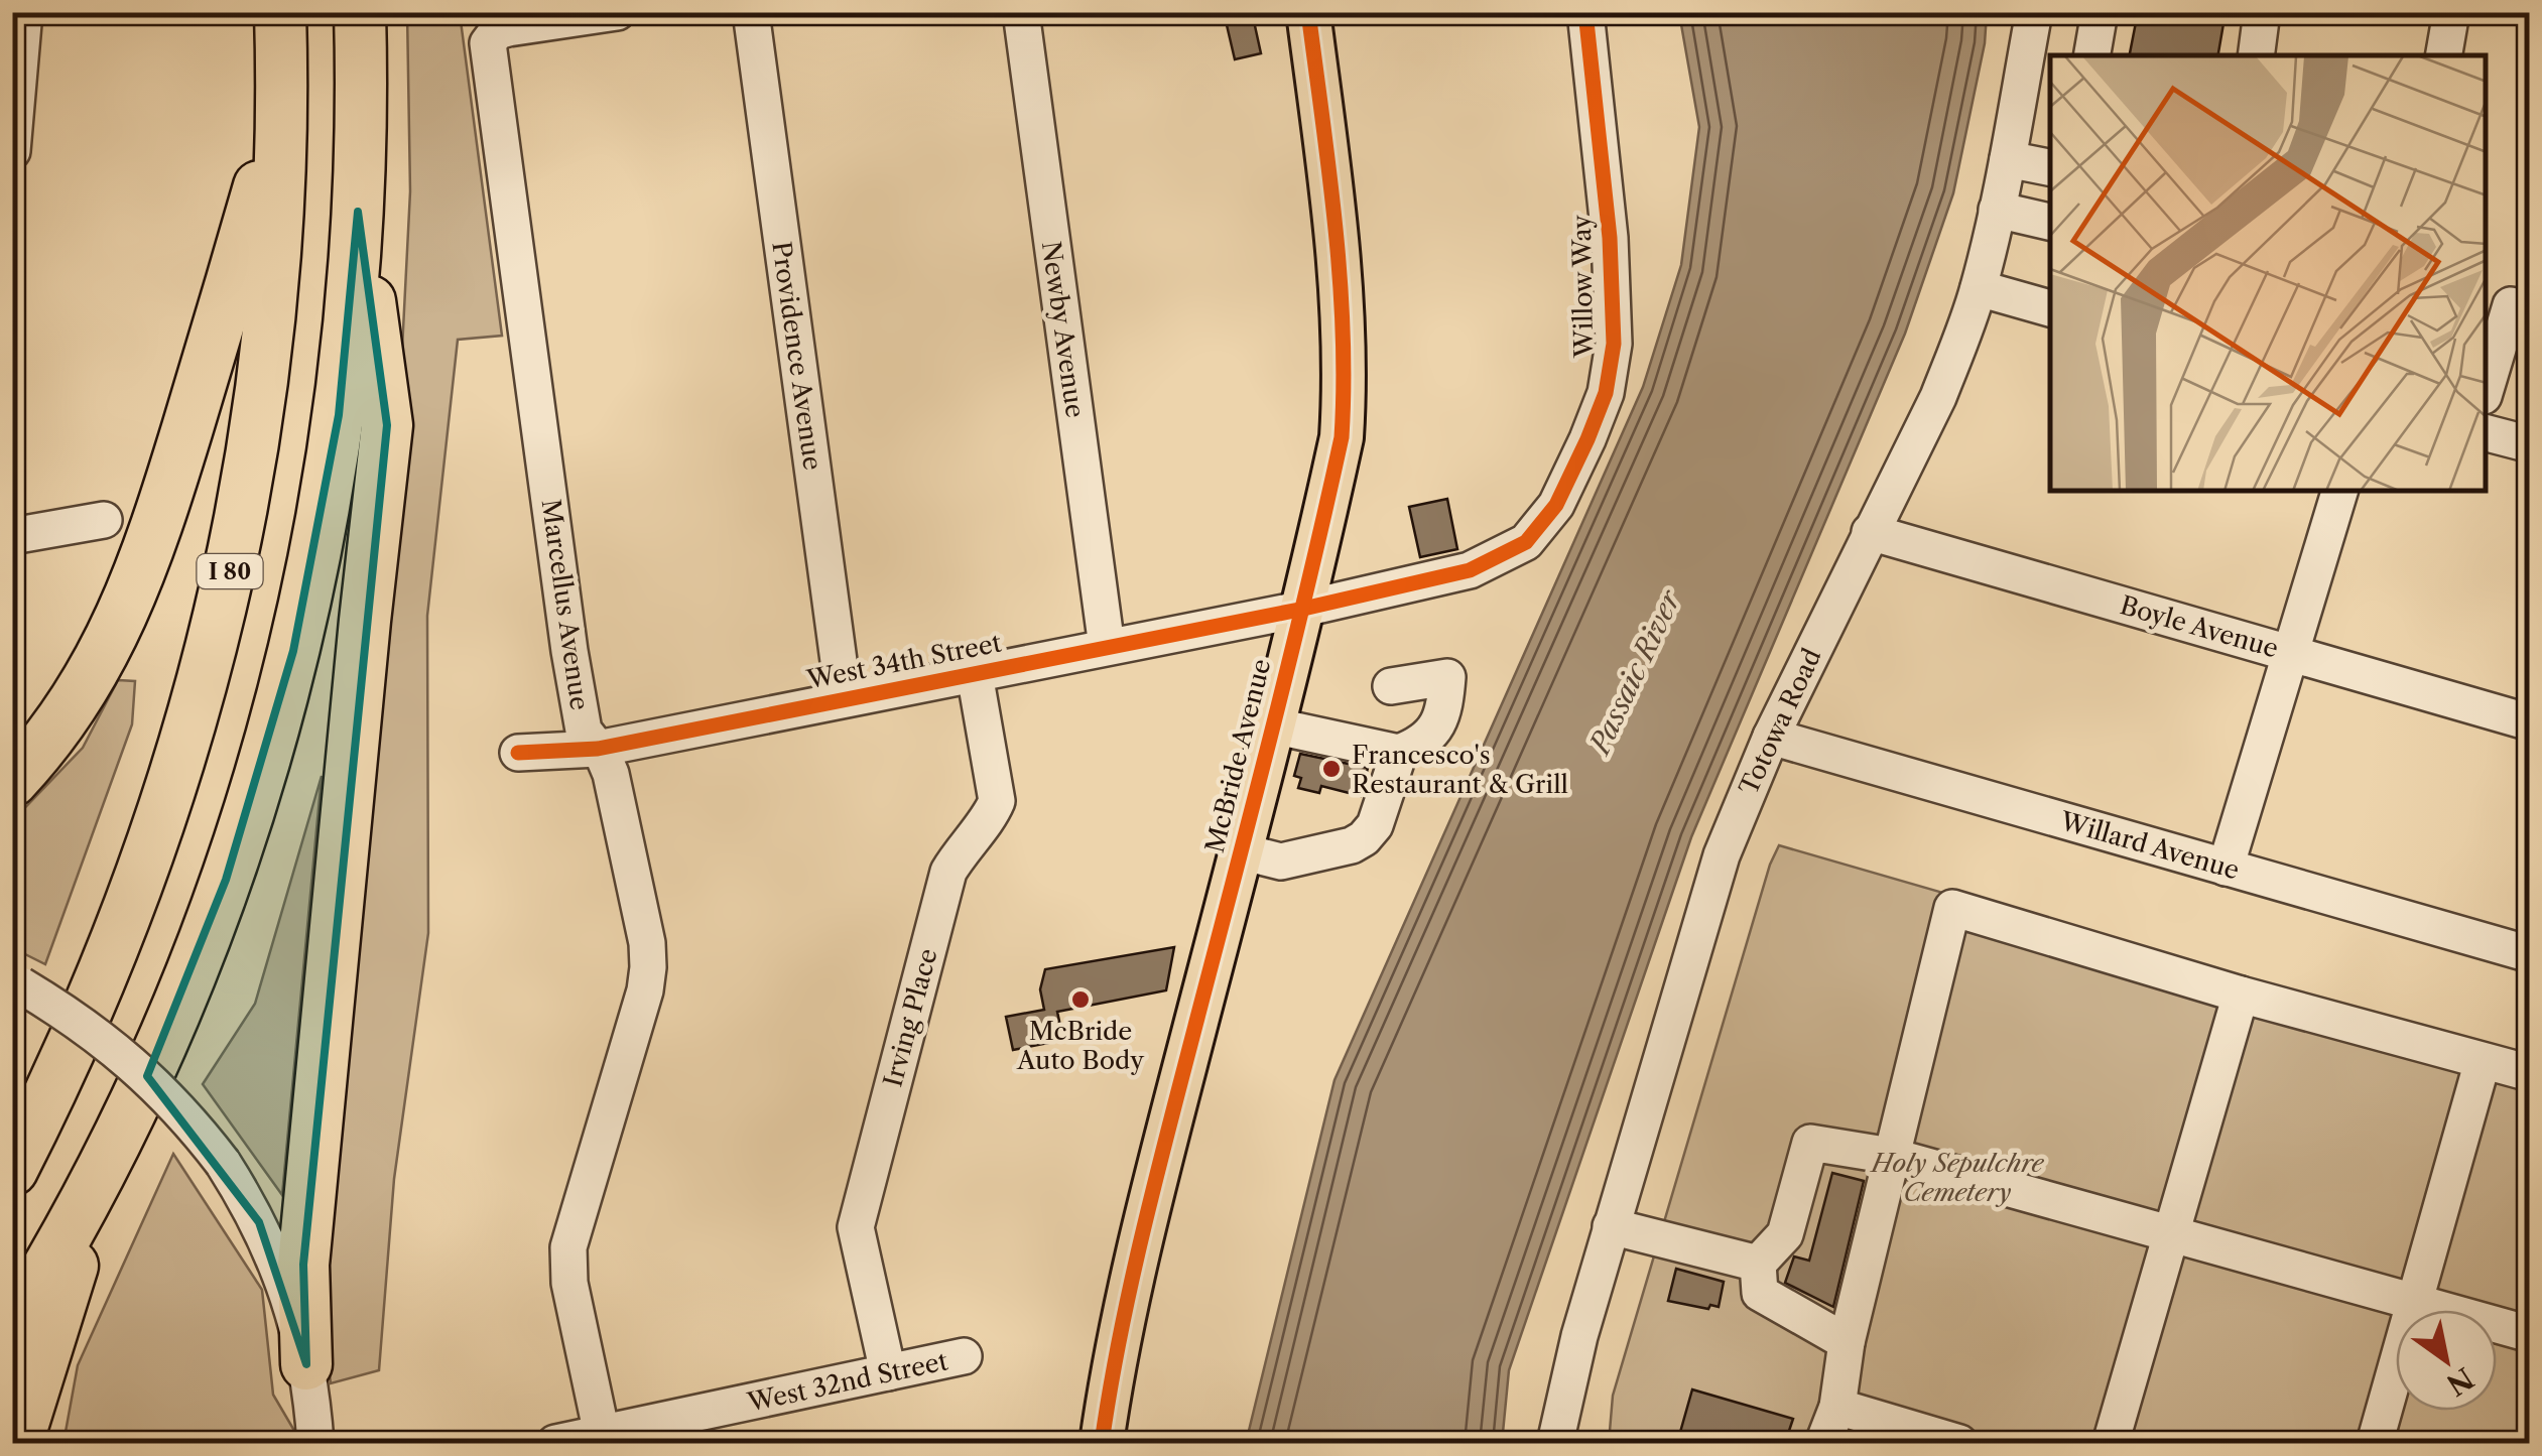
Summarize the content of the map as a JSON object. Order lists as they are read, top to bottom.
{
  "streets": {
    "highway": ["I 80"],
    "main road": ["McBride Avenue"],
    "street": [
      "Willow Way",
      "Newby Avenue",
      "Providence Avenue",
      "Marcellus Avenue",
      "Boyle Avenue",
      "West 34th Street",
      "Totowa Road",
      "Willard Avenue",
      "Irving Place",
      "West 32nd Street"
    ]
  },
  "crossings": [
    ["Willow Way", "West 34th Street"],
    ["Willow Way", "McBride Avenue"],
    ["Newby Avenue", "West 34th Street"],
    ["Providence Avenue", "West 34th Street"],
    ["Marcellus Avenue", "West 34th Street"],
    ["Marcellus Avenue", "West 32nd Street"],
    ["Boyle Avenue", "Totowa Road"],
    ["West 34th Street", "McBride Avenue"],
    ["West 34th Street", "Irving Place"],
    ["Totowa Road", "Willard Avenue"],
    ["Irving Place", "West 32nd Street"]
  ],
  "water": ["Passaic River"],
  "parks": ["Holy Sepulchre Cemetery"],
  "places": ["Francesco's Restaurant & Grill", "McBride Auto Body"],
  "north": "bottom right"
}
